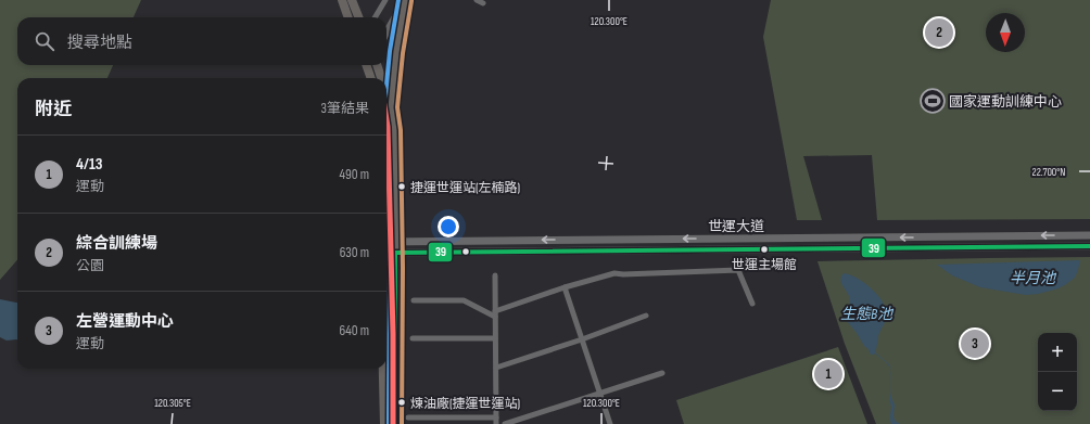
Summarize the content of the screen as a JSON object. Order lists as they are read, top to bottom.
{
  "streets": {
    "street": ["世運大道"]
  },
  "water": ["半月池", "生態B池"],
  "places": {
    "sports": ["國家運動訓練中心"],
    "other": ["捷運世運站(左楠路)", "世運主場館", "煉油廠(捷運世運站)"]
  },
  "lines": ["transit line 39"],
  "north": "bottom",
  "page": {
    "pins": ["2", "3", "1"],
    "search": "搜尋地點",
    "heading": ["附近", "3筆結果"],
    "list": [
      {
        "mark": "1",
        "name": "4/13",
        "note": "運動",
        "value": "490 m"
      },
      {
        "mark": "2",
        "name": "綜合訓練場",
        "note": "公園",
        "value": "630 m"
      },
      {
        "mark": "3",
        "name": "左營運動中心",
        "note": "運動",
        "value": "640 m"
      }
    ],
    "map_buttons": ["+", "−"]
  },
  "coordinates": ["120.300°E", "22.700°N", "120.305°E"]
}
